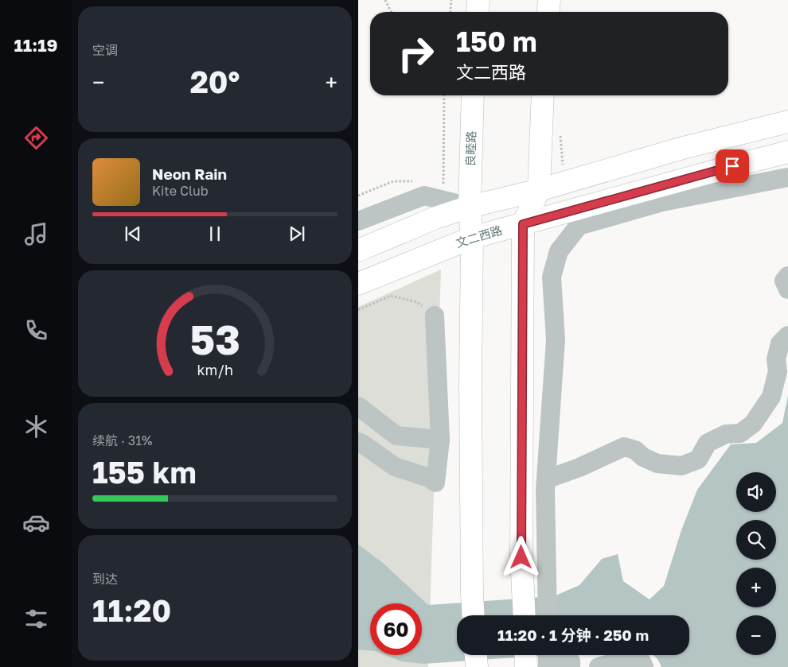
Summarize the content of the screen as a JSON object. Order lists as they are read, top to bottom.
{
  "streets": {
    "main road": ["良睦路", "文二西路"]
  },
  "crossings": [
    ["良睦路", "文二西路"]
  ],
  "page": {
    "tabs": "11:19",
    "tile": [
      "空调",
      ["续航 · 31%", "155 km"],
      ["到达", "11:20"]
    ],
    "turn": ["150 m", "文二西路"],
    "heat": ["−", "20°", "+"],
    "song": ["Neon Rain", "Kite Club"],
    "map_buttons": ["+", "−"],
    "limit": "60",
    "trip": "11:20 · 1 分钟 · 250 m",
    "gauge": ["53", "km/h"]
  }
}
